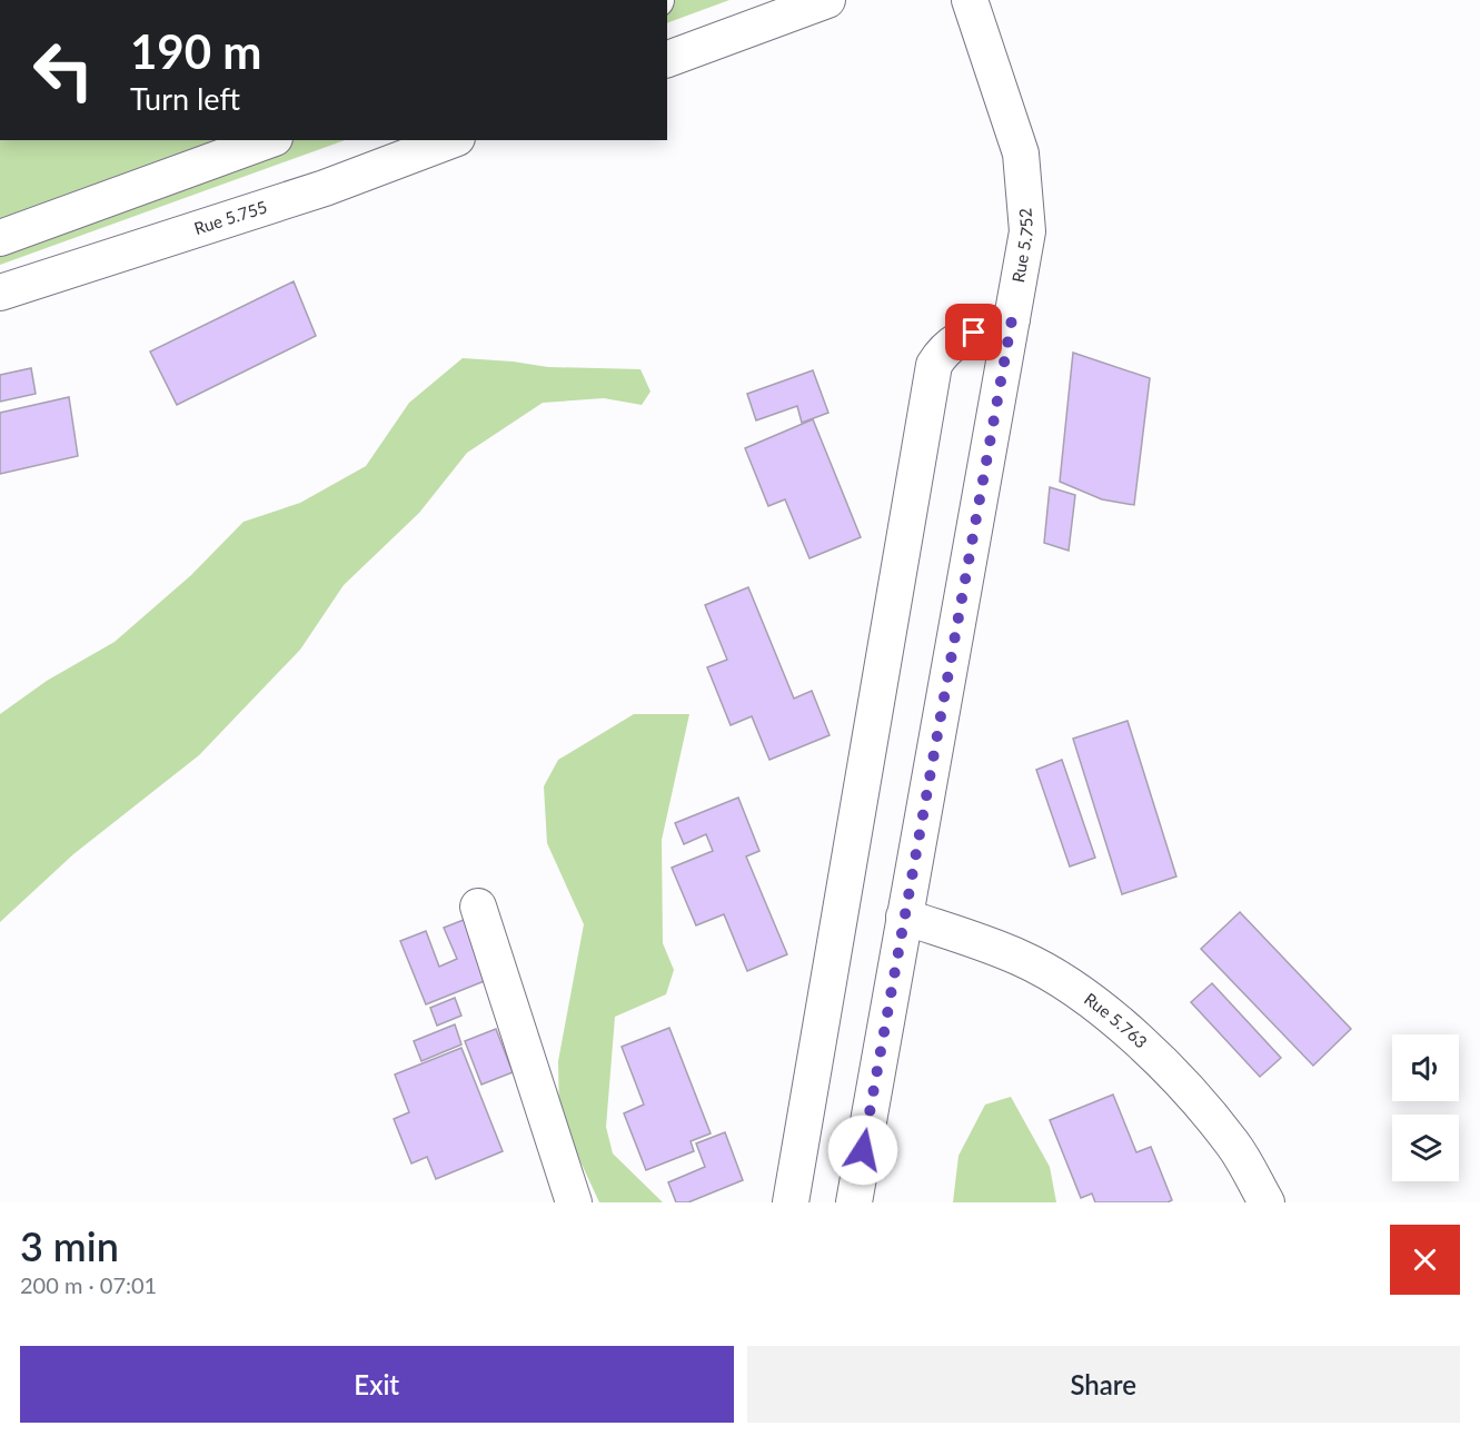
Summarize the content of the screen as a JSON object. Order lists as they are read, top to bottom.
{
  "streets": {
    "lane": ["Rue 5.755", "Rue 5.752", "Rue 5.763"]
  },
  "crossings": [
    ["Rue 5.752", "Rue 5.763"]
  ],
  "page": {
    "turn": ["190 m", "Turn left"],
    "heading": ["3 min", "200 m · 07:01"],
    "buttons": ["Exit", "Share"]
  }
}
